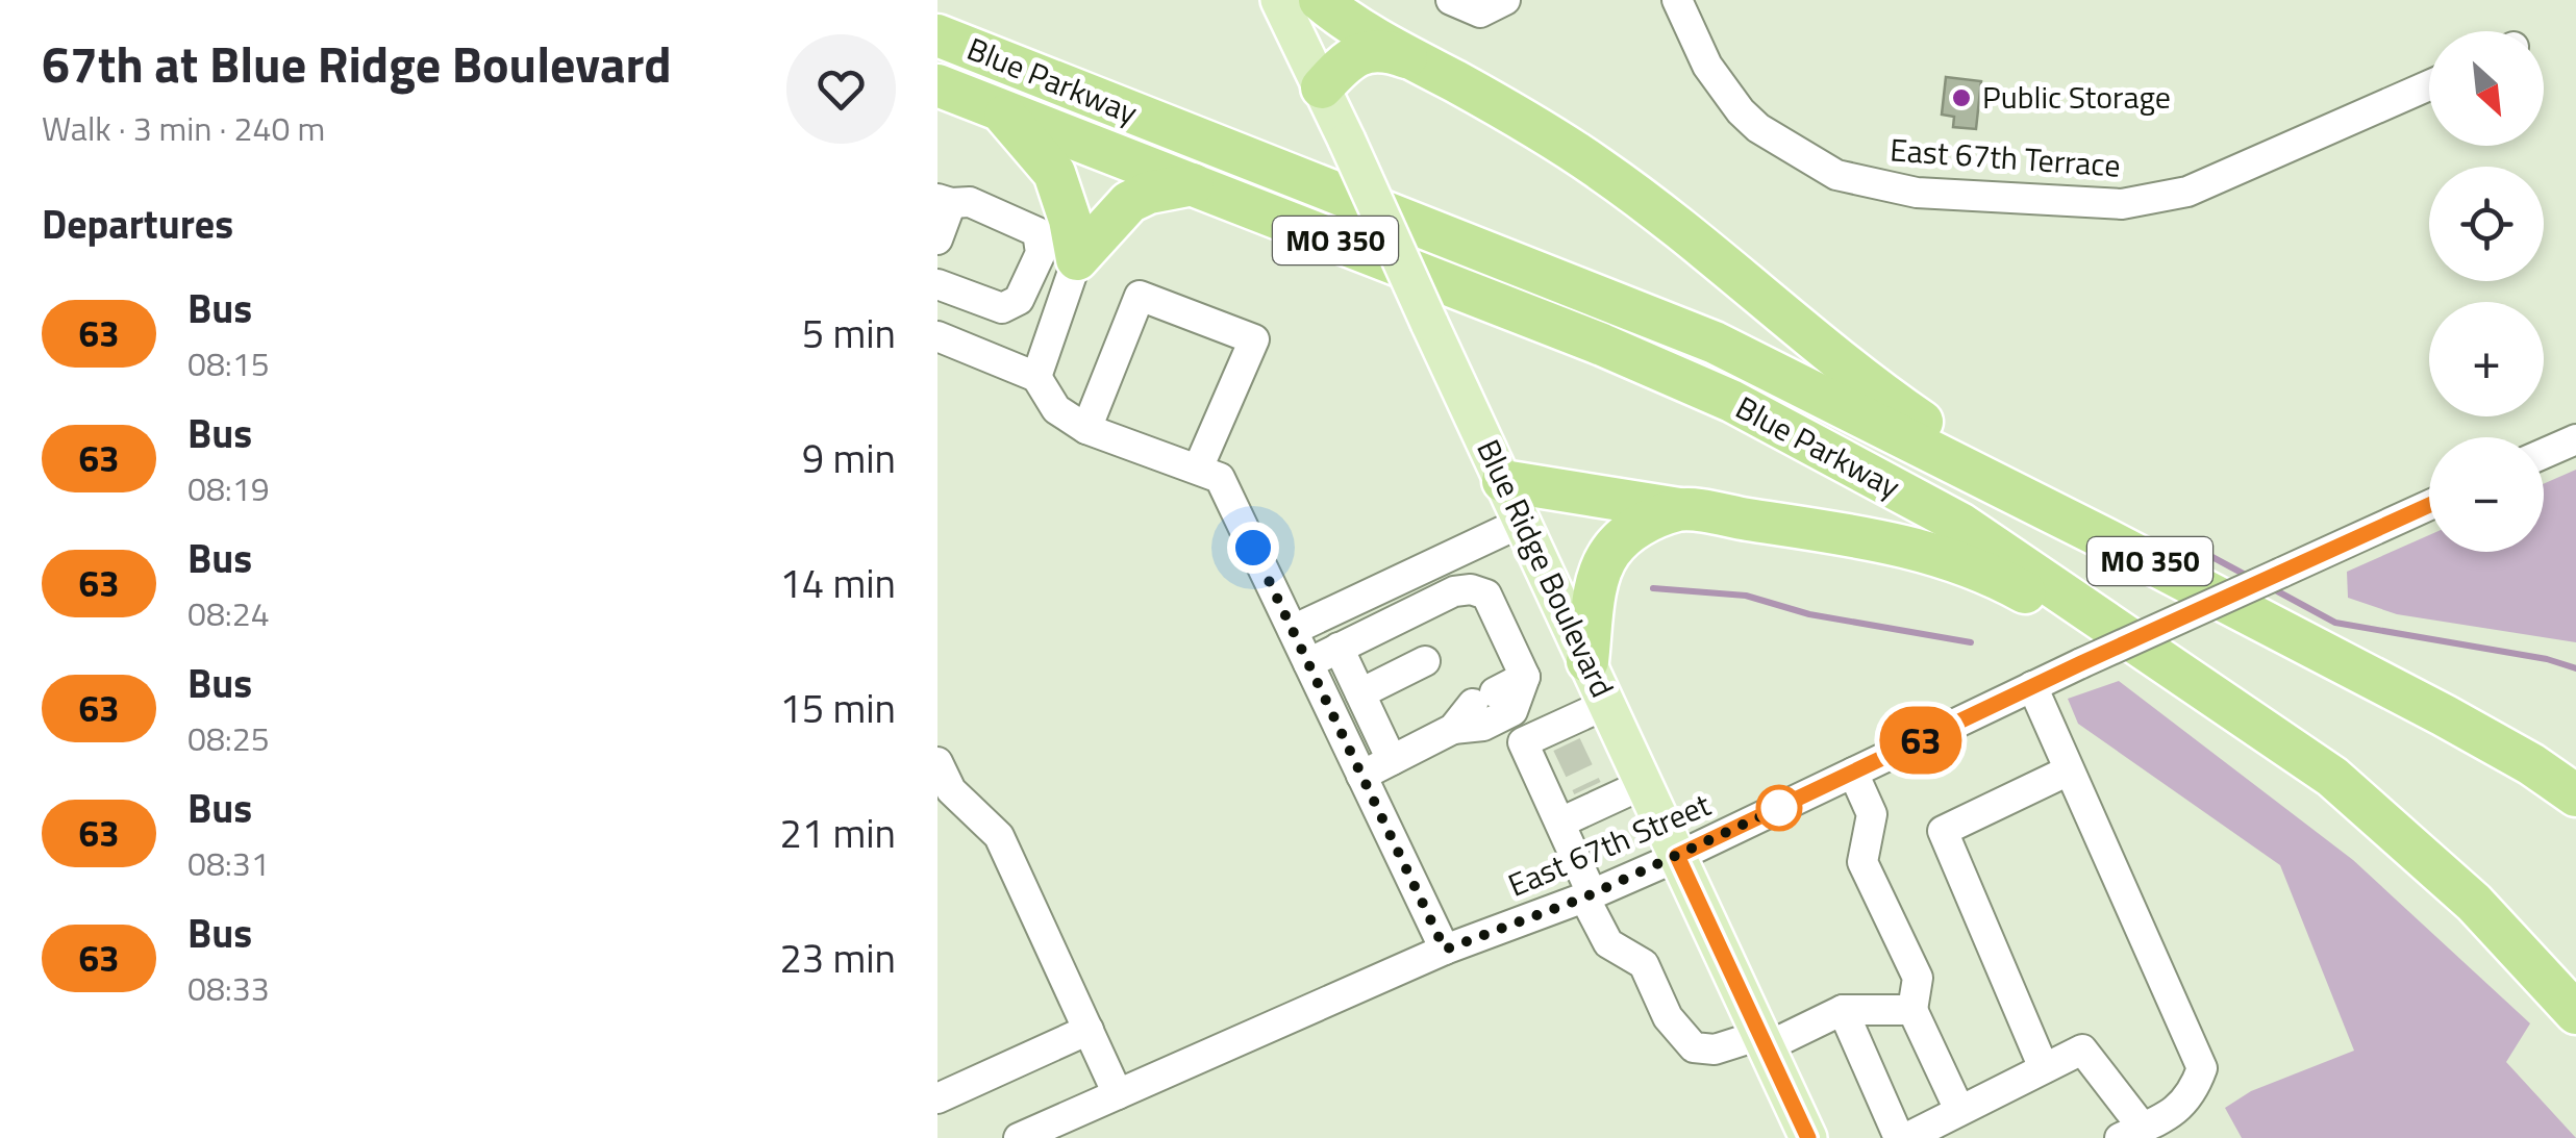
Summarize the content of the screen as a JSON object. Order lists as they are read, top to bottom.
{
  "streets": {
    "highway": ["Blue Parkway", "MO 350"],
    "main road": ["Blue Ridge Boulevard"],
    "street": ["East 67th Terrace", "East 67th Street"]
  },
  "crossings": [
    ["Blue Ridge Boulevard", "East 67th Street"]
  ],
  "places": ["Public Storage"],
  "lines": ["bus line 63"],
  "north": "bottom right",
  "page": {
    "heading": [
      ["67th at Blue Ridge Boulevard", "Walk · 3 min · 240 m"],
      "Departures"
    ],
    "on_map": "63",
    "map_buttons": ["+", "−"],
    "list": [
      {
        "mark": "63",
        "name": "Bus",
        "note": "08:15",
        "value": "5 min"
      },
      {
        "mark": "63",
        "name": "Bus",
        "note": "08:19",
        "value": "9 min"
      },
      {
        "mark": "63",
        "name": "Bus",
        "note": "08:24",
        "value": "14 min"
      },
      {
        "mark": "63",
        "name": "Bus",
        "note": "08:25",
        "value": "15 min"
      },
      {
        "mark": "63",
        "name": "Bus",
        "note": "08:31",
        "value": "21 min"
      },
      {
        "mark": "63",
        "name": "Bus",
        "note": "08:33",
        "value": "23 min"
      }
    ]
  }
}
